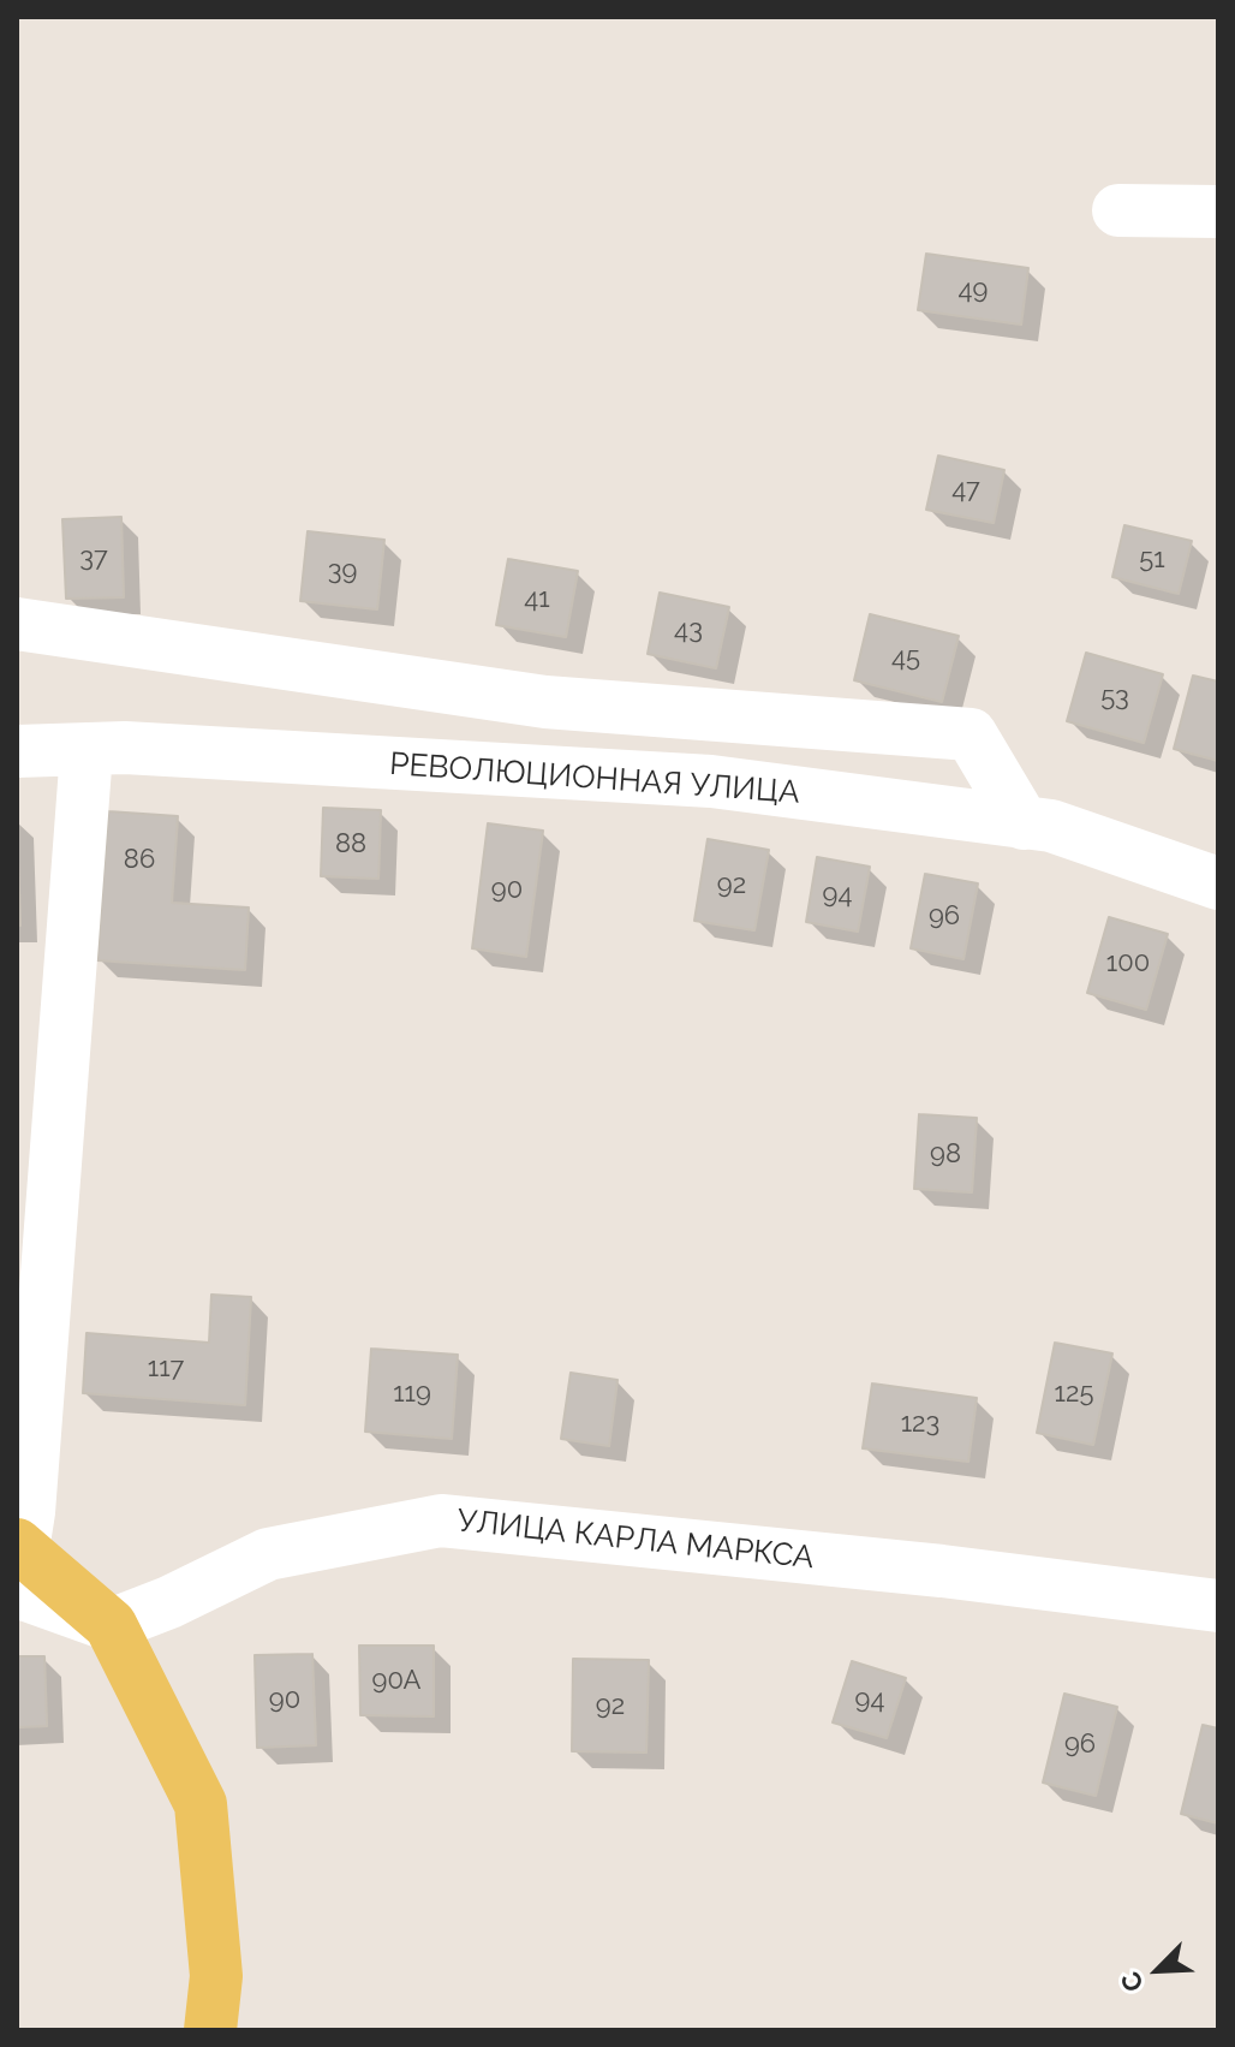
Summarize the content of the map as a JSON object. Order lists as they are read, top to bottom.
{
  "streets": {
    "street": ["РЕВОЛЮЦИОННАЯ УЛИЦА", "УЛИЦА КАРЛА МАРКСА"]
  },
  "house_numbers": [
    "49",
    "47",
    "37",
    "51",
    "39",
    "41",
    "43",
    "45",
    "53",
    "88",
    "86",
    "92",
    "90",
    "94",
    "96",
    "100",
    "98",
    "117",
    "119",
    "125",
    "123",
    "90А",
    "90",
    "94",
    "92",
    "96"
  ],
  "north": "bottom left"
}
